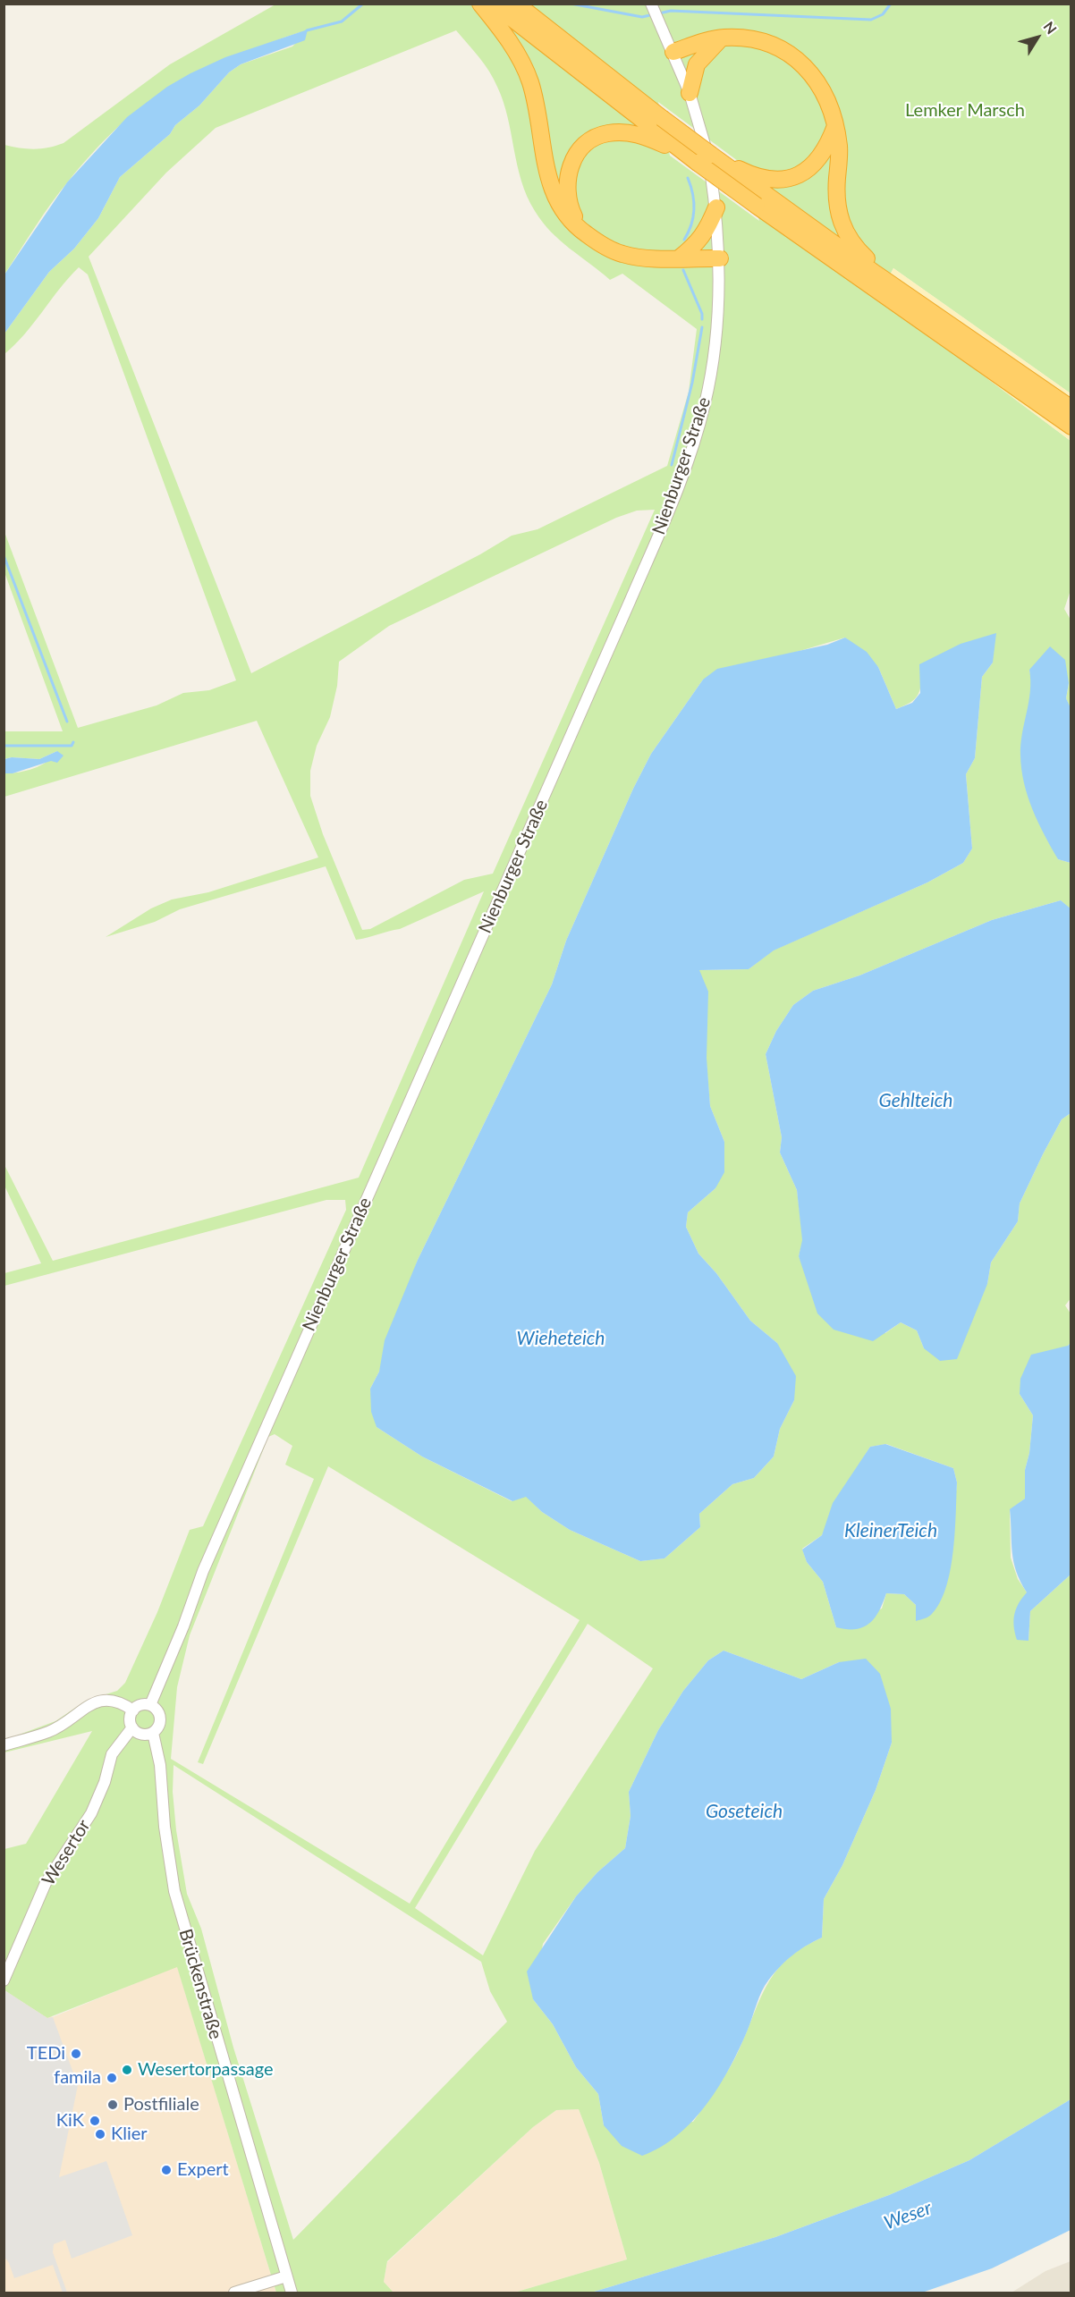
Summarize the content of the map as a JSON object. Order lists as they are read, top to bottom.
{
  "streets": {
    "street": ["Nienburger Straße", "Wesertor", "Brückenstraße"]
  },
  "crossings": [
    ["Nienburger Straße", "Wesertor"],
    ["Nienburger Straße", "Brückenstraße"],
    ["Wesertor", "Brückenstraße"]
  ],
  "water": [
    "Gehlteich",
    "Wieheteich",
    "KleinerTeich",
    "Goseteich",
    "Weser"
  ],
  "parks": ["Lemker Marsch"],
  "places": [
    "TEDi",
    "Wesertorpassage",
    "famila",
    "Postfiliale",
    "KiK",
    "Klier",
    "Expert"
  ],
  "north": "top right"
}
